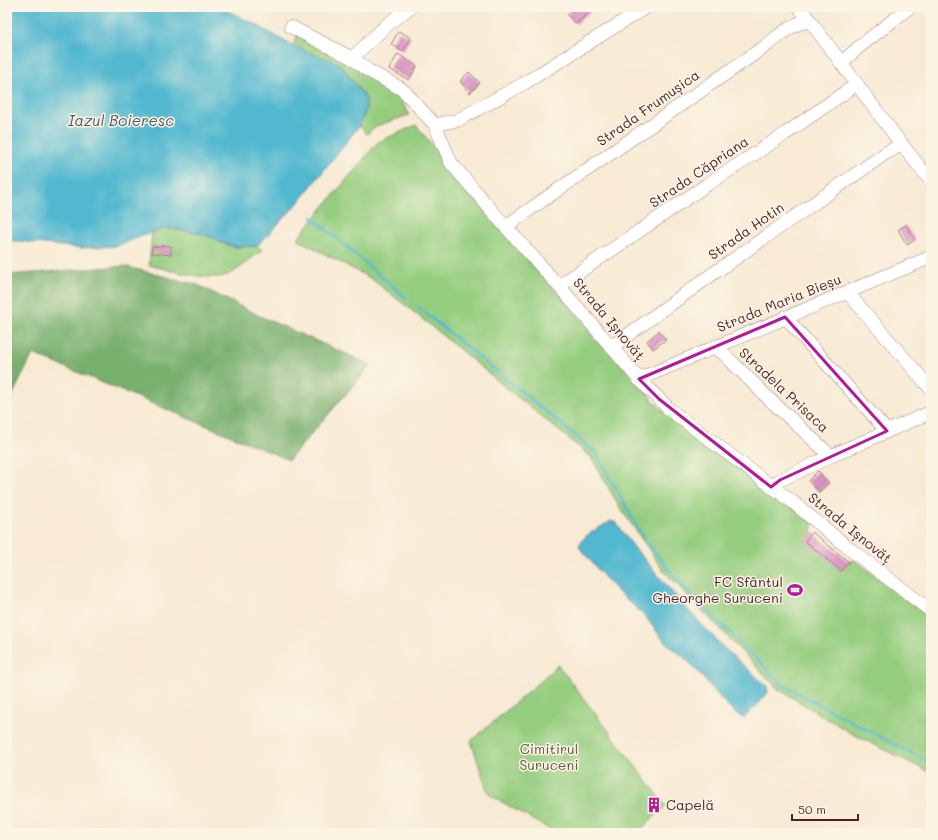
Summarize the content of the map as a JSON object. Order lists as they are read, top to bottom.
{
  "streets": {
    "street": [
      "Strada Frumușica",
      "Strada Căpriana",
      "Strada Hotin",
      "Strada Maria Bieșu",
      "Strada Ișnovăț",
      "Stradela Prisaca"
    ]
  },
  "crossings": [
    ["Strada Frumușica", "Strada Ișnovăț"],
    ["Strada Căpriana", "Strada Ișnovăț"],
    ["Strada Hotin", "Strada Ișnovăț"],
    ["Strada Maria Bieșu", "Strada Ișnovăț"],
    ["Strada Maria Bieșu", "Stradela Prisaca"]
  ],
  "water": ["Iazul Boieresc"],
  "parks": ["Cimitirul Suruceni"],
  "places": {
    "sports": ["FC Sfântul Gheorghe Suruceni"],
    "building": ["Capelă"]
  },
  "scale_bar": "50 m"
}
